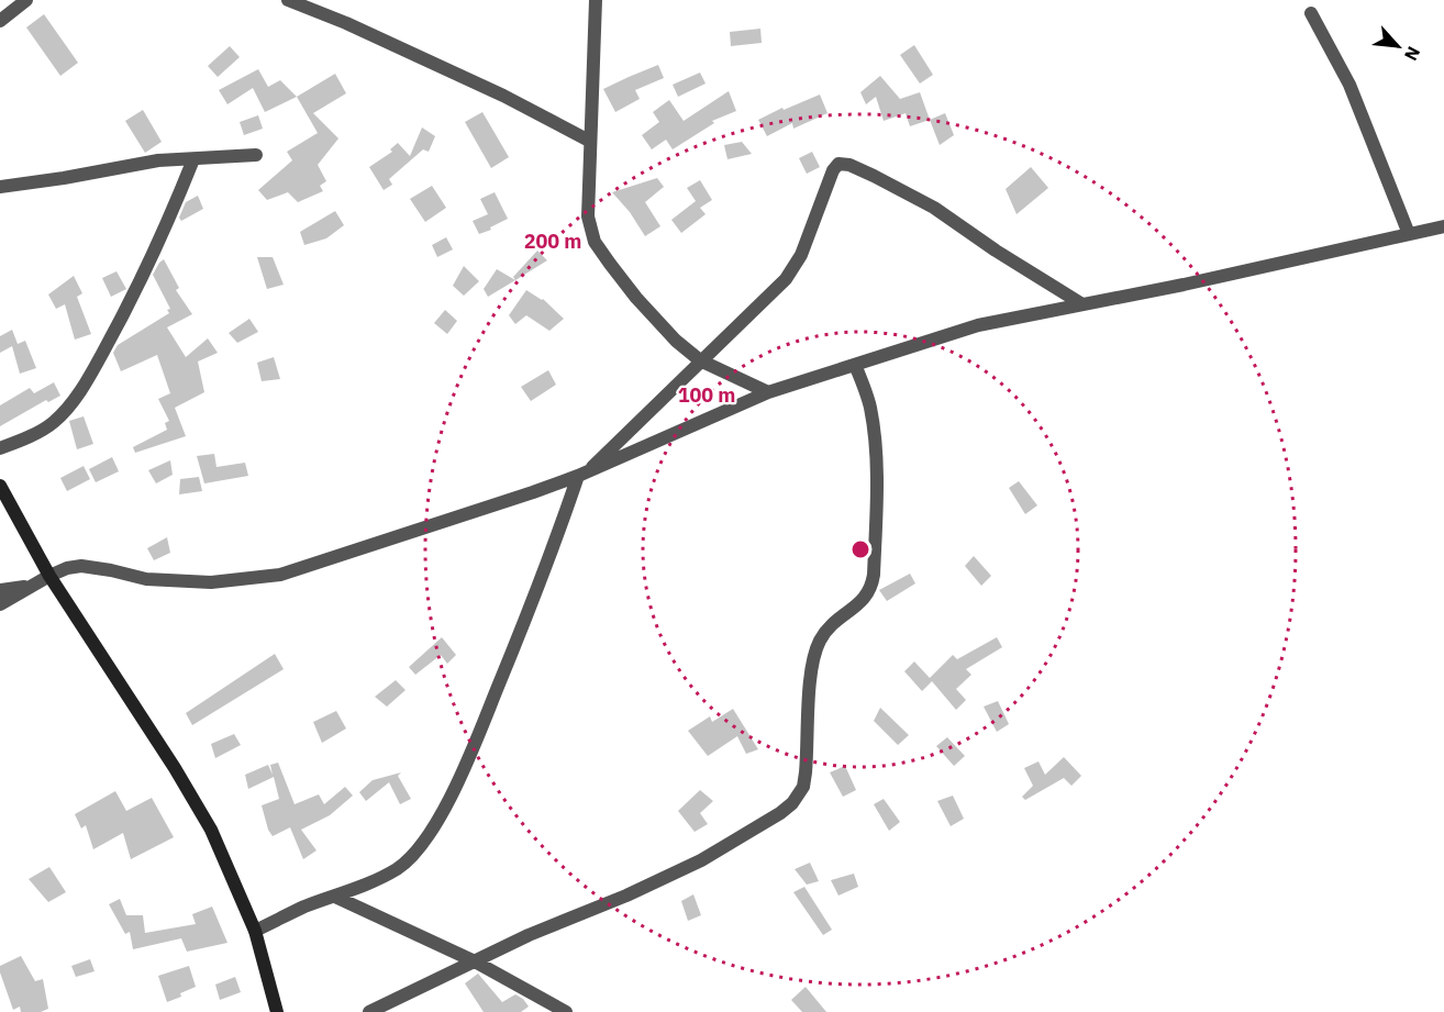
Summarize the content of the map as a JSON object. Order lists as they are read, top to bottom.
{
  "north": "bottom right",
  "rings": ["200 m", "100 m"]
}
